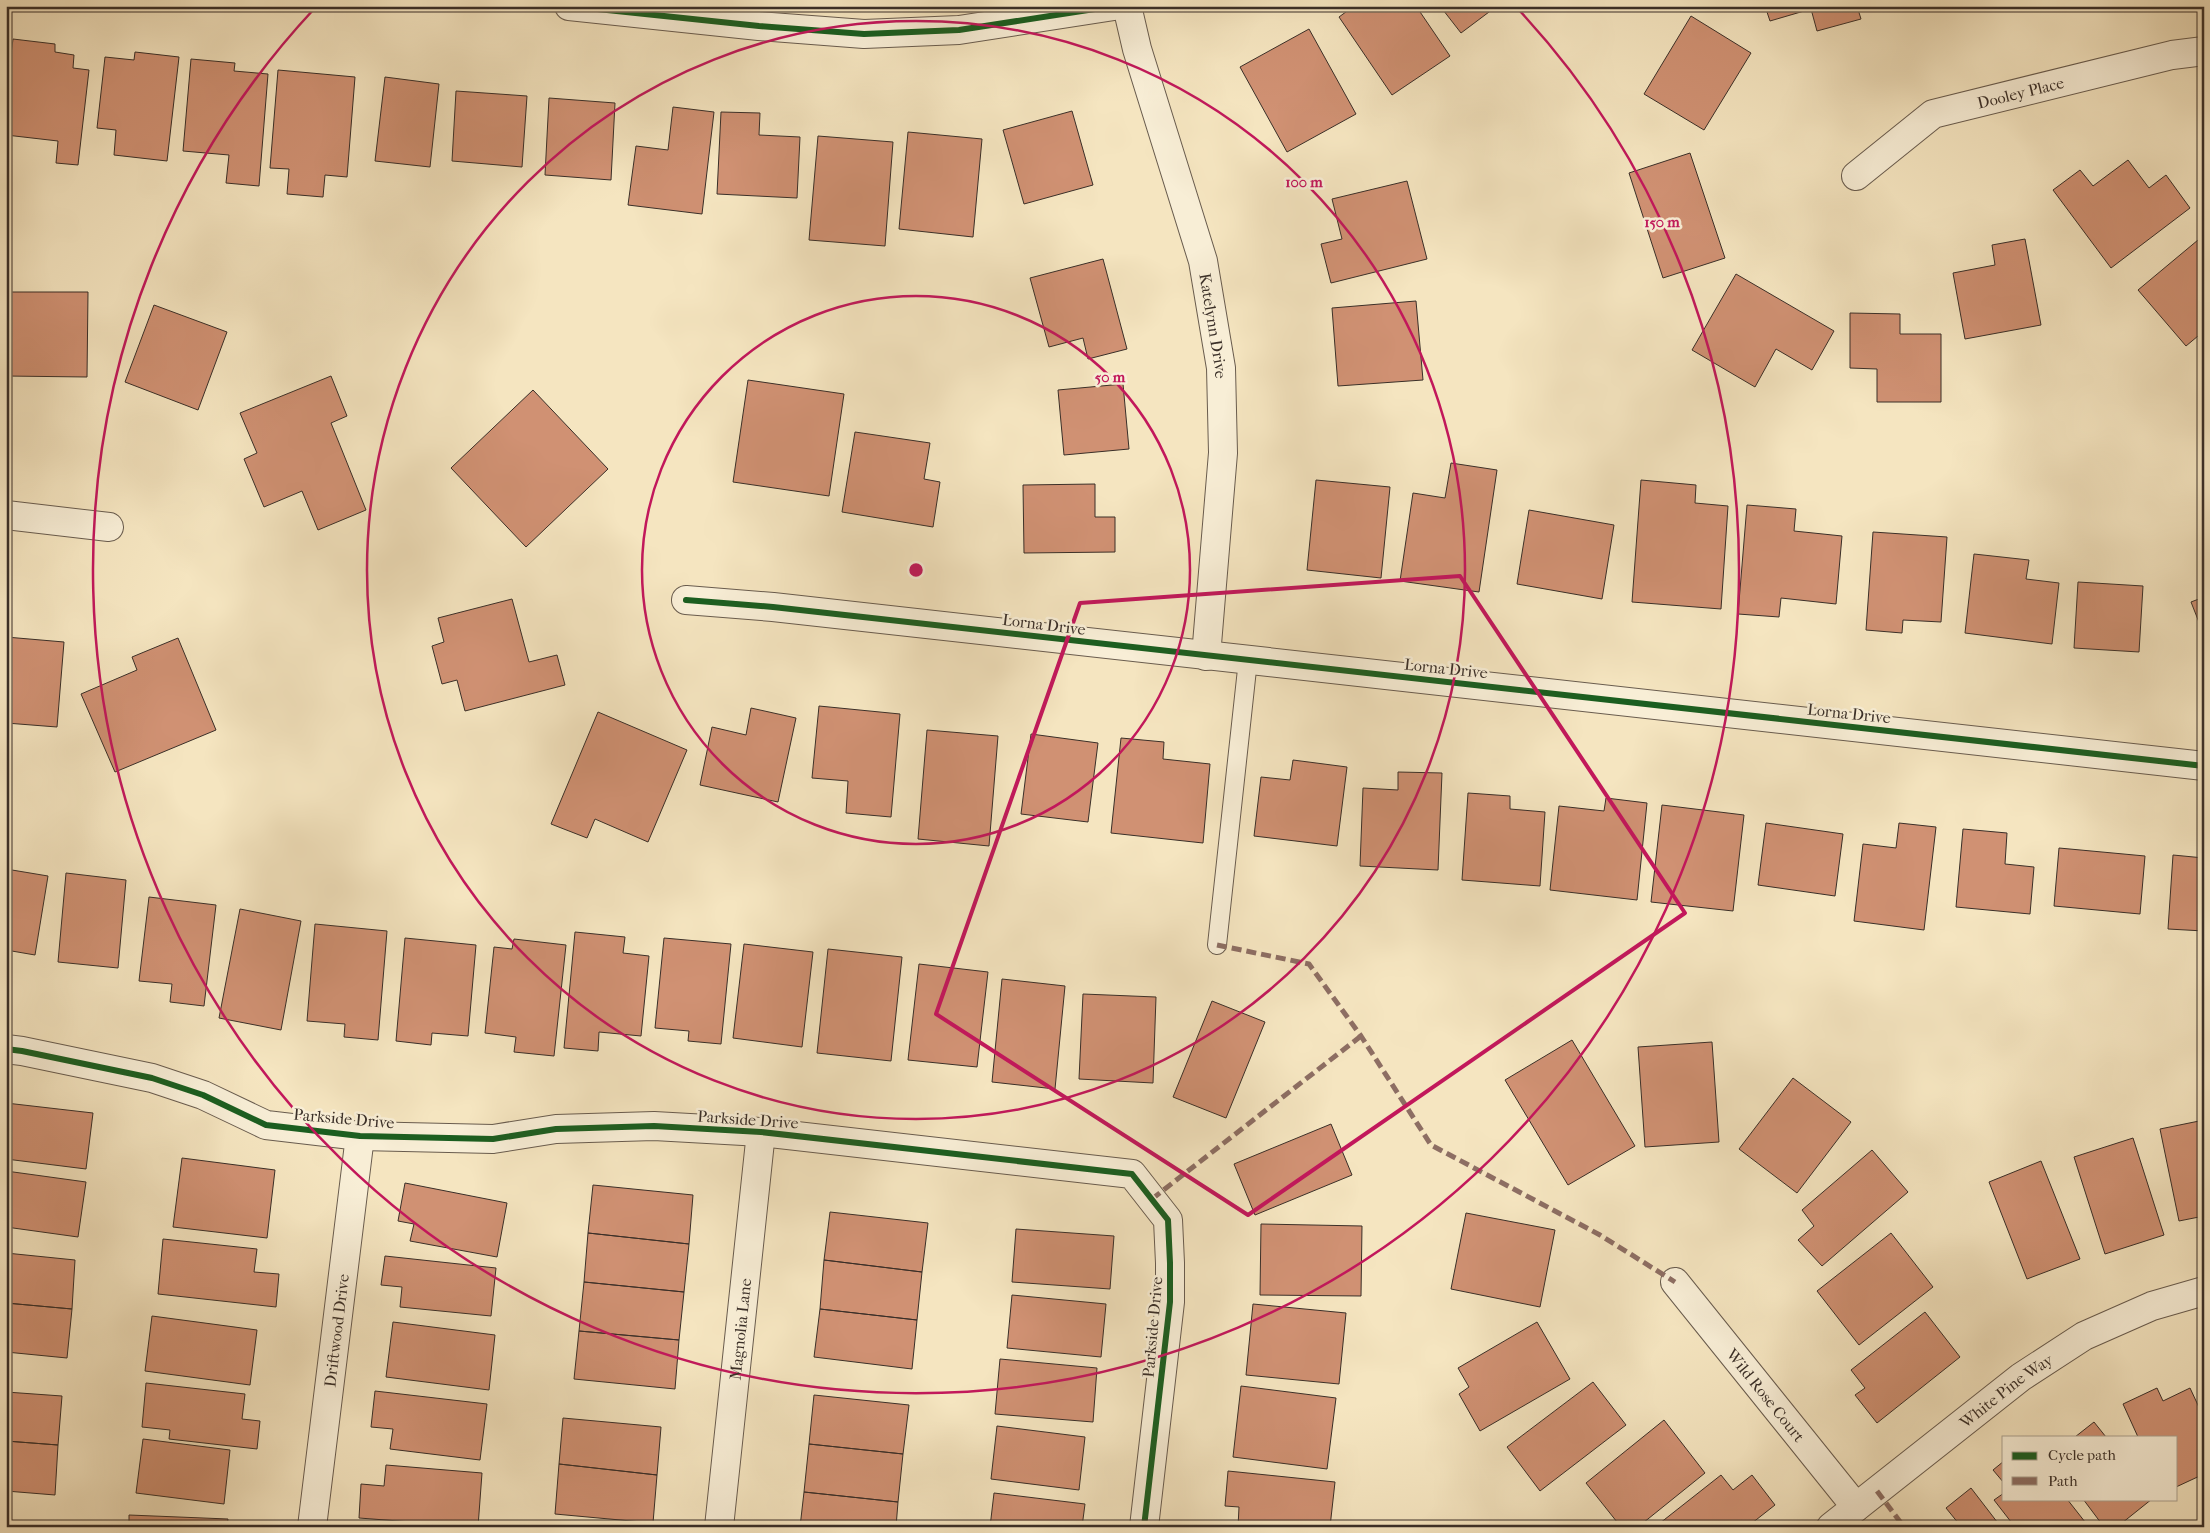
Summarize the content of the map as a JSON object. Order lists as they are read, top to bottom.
{
  "streets": {
    "street": [
      "Dooley Place",
      "Katelynn Drive",
      "Lorna Drive",
      "Parkside Drive",
      "Magnolia Lane",
      "Driftwood Drive",
      "White Pine Way",
      "Wild Rose Court"
    ]
  },
  "crossings": [
    ["Katelynn Drive", "Lorna Drive"],
    ["Parkside Drive", "Magnolia Lane"],
    ["Parkside Drive", "Driftwood Drive"],
    ["White Pine Way", "Wild Rose Court"]
  ],
  "legend": ["Cycle path", "Path"],
  "rings": ["100 m", "150 m", "50 m"]
}
